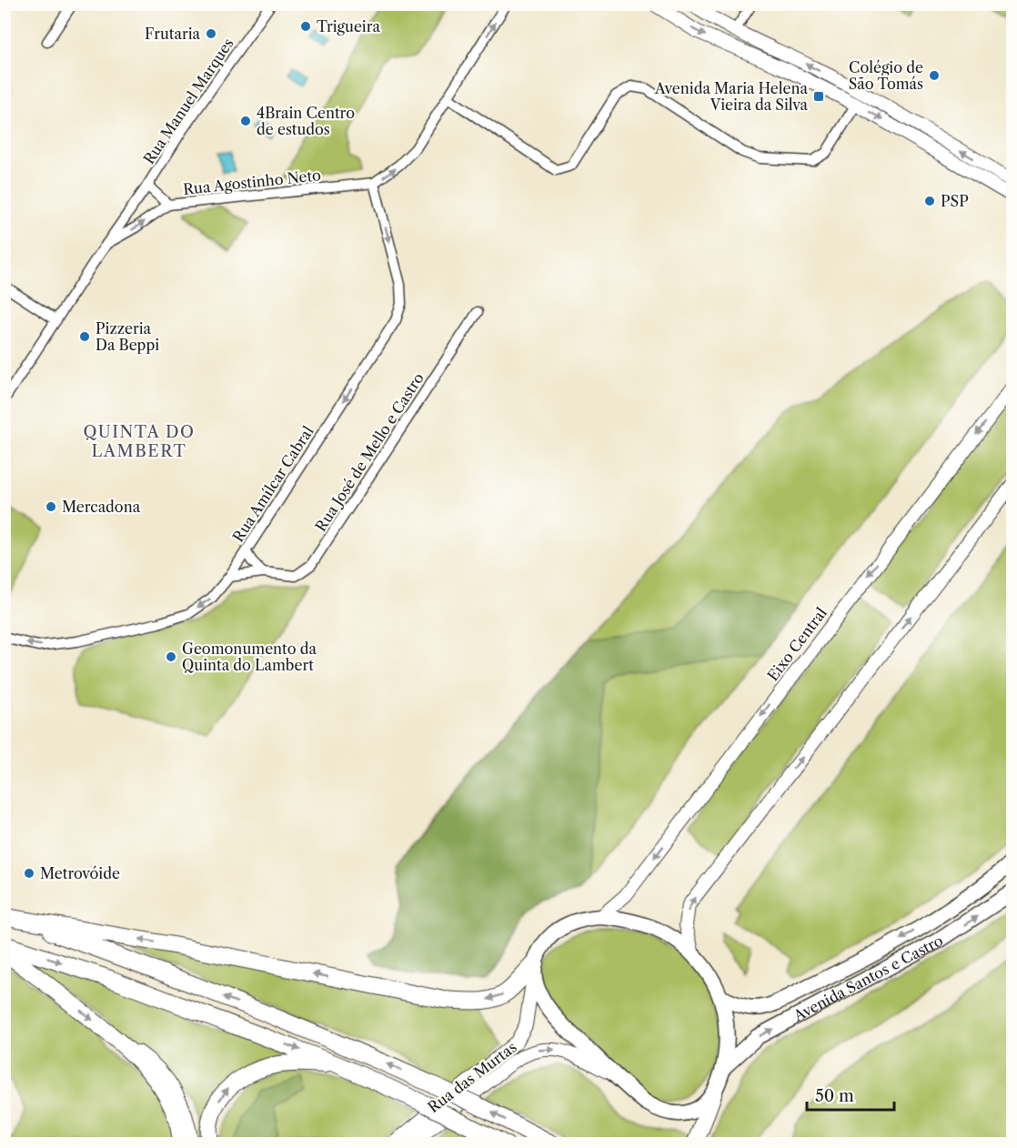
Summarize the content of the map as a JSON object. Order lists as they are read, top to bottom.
{
  "streets": {
    "main road": ["Avenida Santos e Castro"],
    "street": [
      "Rua Manuel Marques",
      "Rua Agostinho Neto",
      "Rua José de Mello e Castro",
      "Rua Amílcar Cabral",
      "Eixo Central",
      "Rua das Murtas"
    ]
  },
  "crossings": [
    ["Rua Manuel Marques", "Rua Agostinho Neto"],
    ["Rua Agostinho Neto", "Rua Amílcar Cabral"],
    ["Rua José de Mello e Castro", "Rua Amílcar Cabral"],
    ["Eixo Central", "Avenida Santos e Castro"],
    ["Eixo Central", "Rua das Murtas"],
    ["Avenida Santos e Castro", "Rua das Murtas"]
  ],
  "one_way": ["Rua Agostinho Neto", "Rua Amílcar Cabral", "Rua das Murtas"],
  "districts": ["QUINTA DO LAMBERT"],
  "places": {
    "other": [
      "Trigueira",
      "Frutaria",
      "Colégio de São Tomás",
      "4Brain Centro de estudos",
      "PSP",
      "Pizzeria Da Beppi",
      "Mercadona",
      "Geomonumento da Quinta do Lambert",
      "Metrovóide"
    ],
    "transit": ["Avenida Maria Helena Vieira da Silva"]
  },
  "scale_bar": "50 m"
}
